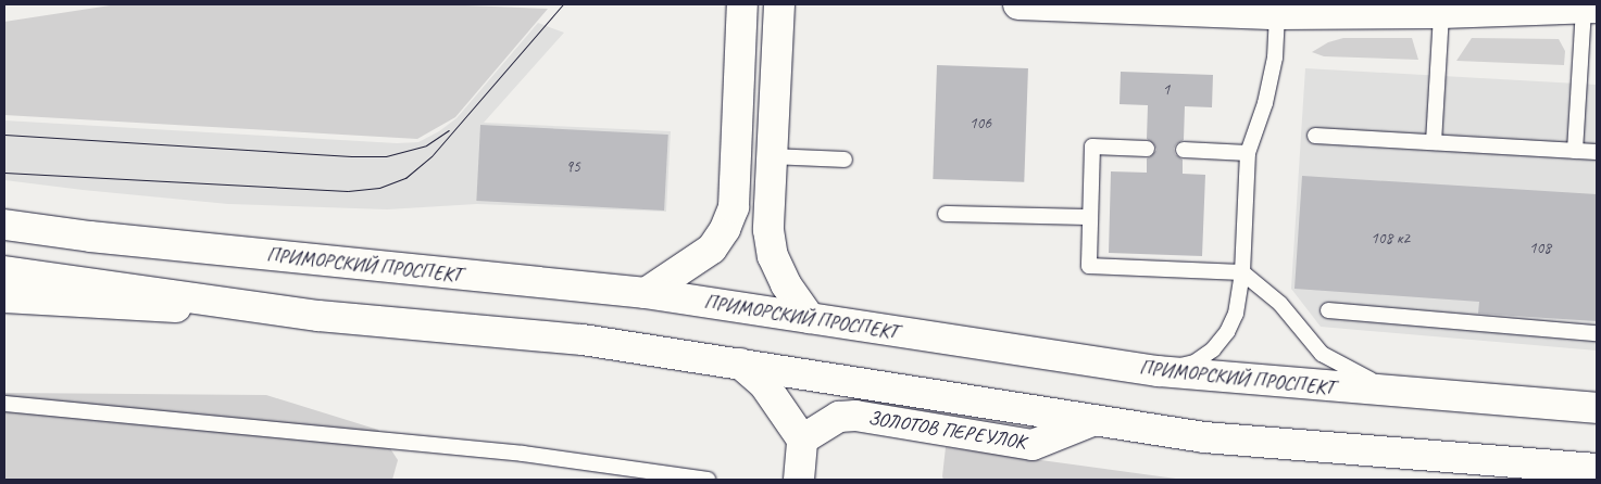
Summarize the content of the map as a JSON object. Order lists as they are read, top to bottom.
{
  "streets": {
    "main road": ["ПРИМОРСКИЙ ПРОСПЕКТ", "ЗОЛОТОВ ПЕРЕУЛОК"]
  },
  "house_numbers": [
    "1",
    "106",
    "95",
    "108 к2",
    "108"
  ]
}
